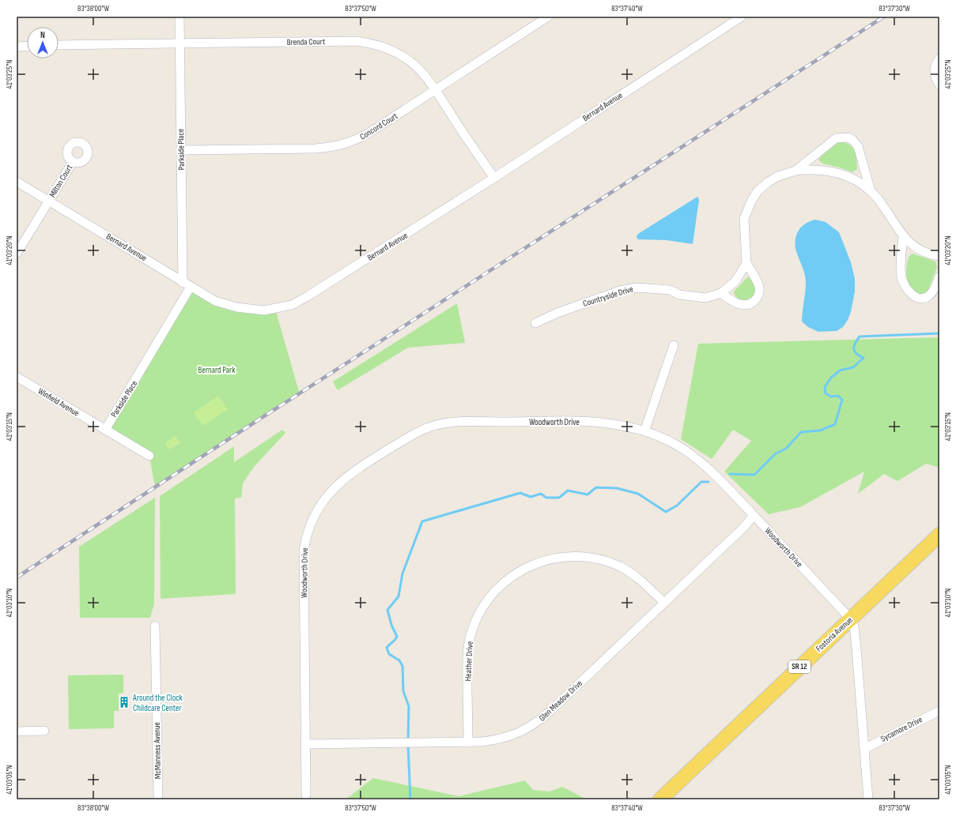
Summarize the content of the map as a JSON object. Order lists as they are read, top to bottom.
{
  "streets": {
    "main road": ["Fostoria Avenue", "SR 12"],
    "street": [
      "Brenda Court",
      "Bernard Avenue",
      "Concord Court",
      "Parkside Place",
      "Milton Court",
      "Countryside Drive",
      "Winfield Avenue",
      "Woodworth Drive",
      "Heather Drive",
      "Glen Meadow Drive",
      "Sycamore Drive",
      "McManness Avenue"
    ]
  },
  "crossings": [
    ["Brenda Court", "Bernard Avenue"],
    ["Brenda Court", "Concord Court"],
    ["Brenda Court", "Parkside Place"],
    ["Bernard Avenue", "Parkside Place"],
    ["Bernard Avenue", "Milton Court"],
    ["Concord Court", "Parkside Place"],
    ["Parkside Place", "Winfield Avenue"],
    ["Woodworth Drive", "Fostoria Avenue"],
    ["Woodworth Drive", "Glen Meadow Drive"],
    ["Woodworth Drive", "Sycamore Drive"],
    ["Heather Drive", "Glen Meadow Drive"]
  ],
  "parks": ["Bernard Park"],
  "places": {
    "building": ["Around the Clock Childcare Center"]
  },
  "north": "top",
  "coordinates": [
    "83°38'00\"W",
    "83°37'50\"W",
    "83°37'40\"W",
    "83°37'30\"W",
    "41°03'25\"N",
    "41°03'20\"N",
    "41°03'15\"N",
    "41°03'10\"N",
    "41°03'05\"N"
  ]
}
